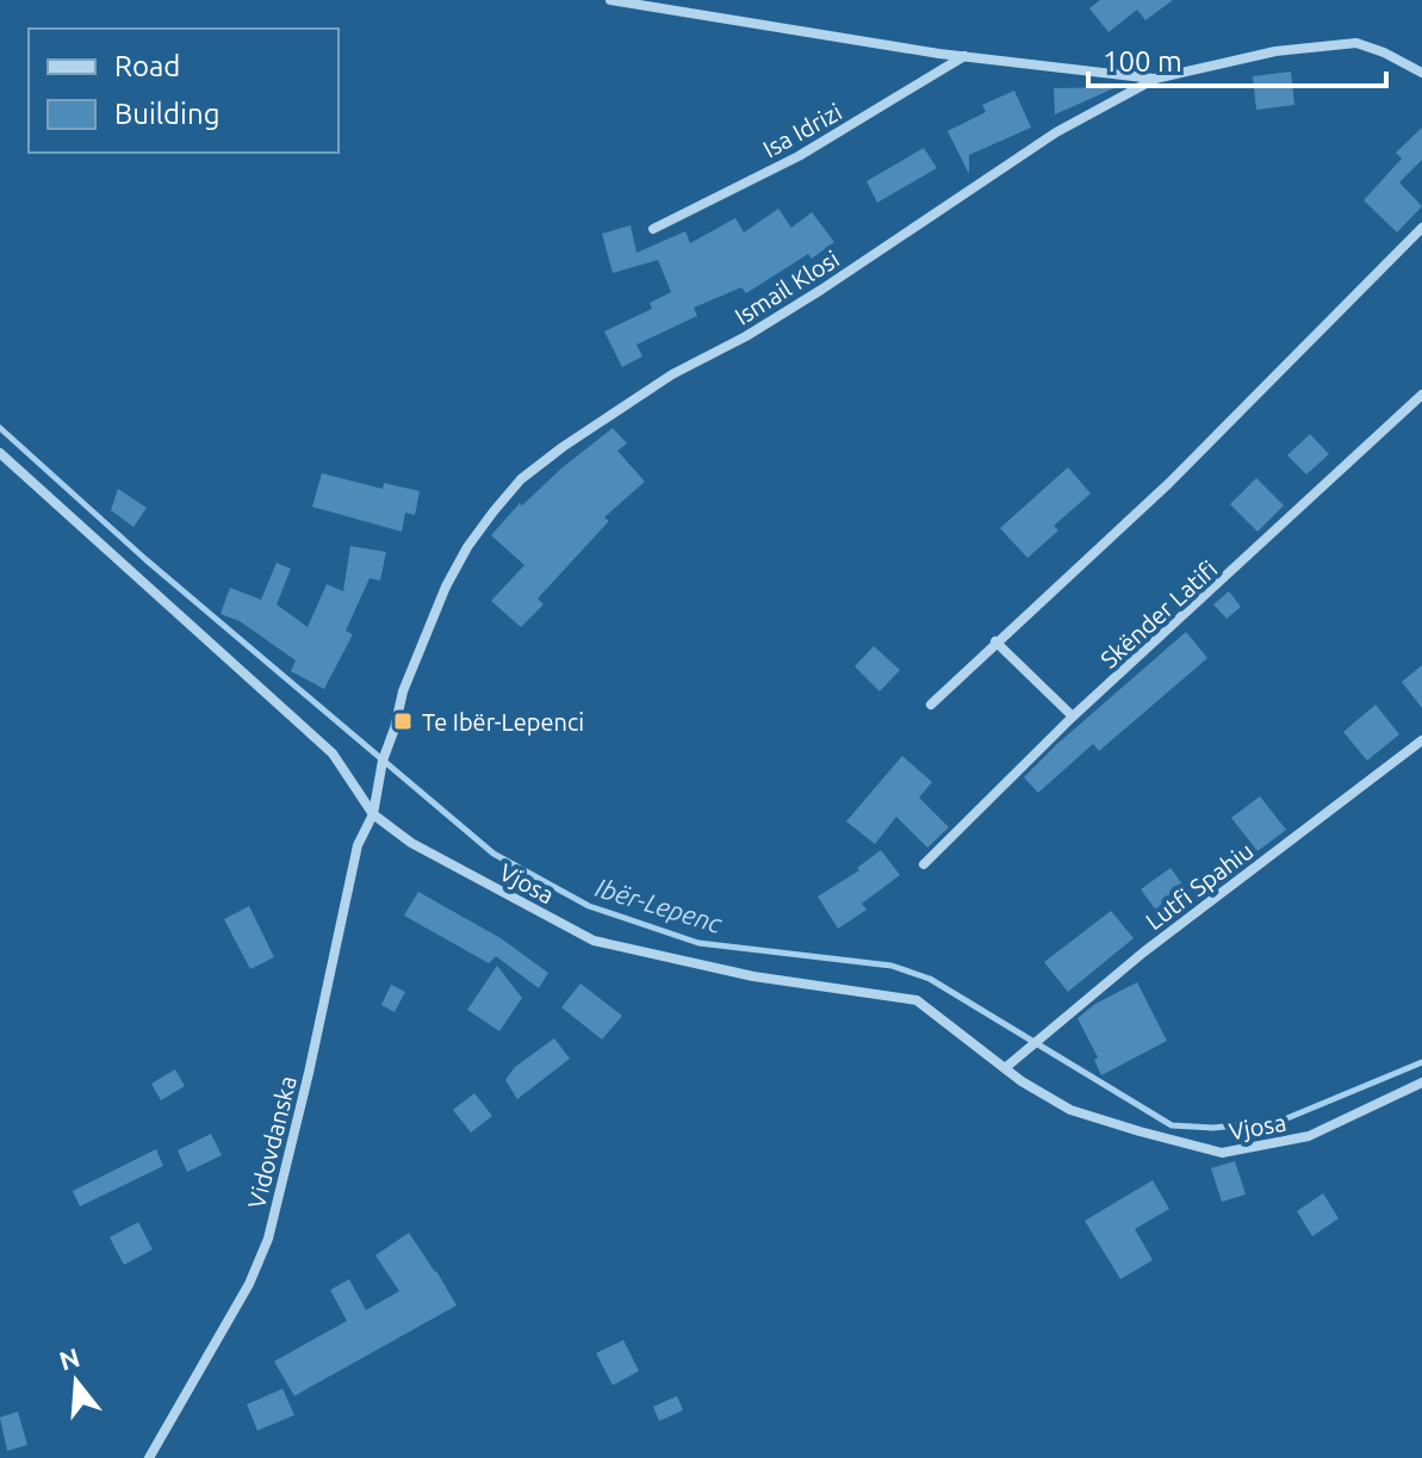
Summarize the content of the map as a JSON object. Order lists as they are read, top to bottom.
{
  "streets": {
    "street": [
      "Isa Idrizi",
      "Ismail Klosi",
      "Skënder Latifi",
      "Vjosa",
      "Lutfi Spahiu",
      "Vidovdanska"
    ]
  },
  "crossings": [
    ["Ismail Klosi", "Vjosa"],
    ["Ismail Klosi", "Vidovdanska"],
    ["Vjosa", "Lutfi Spahiu"],
    ["Vjosa", "Vidovdanska"]
  ],
  "water": ["Ibër-Lepenc"],
  "places": {
    "transit": ["Te Ibër-Lepenci"]
  },
  "legend": ["Road", "Building"],
  "scale_bar": "100 m",
  "north": "top"
}
